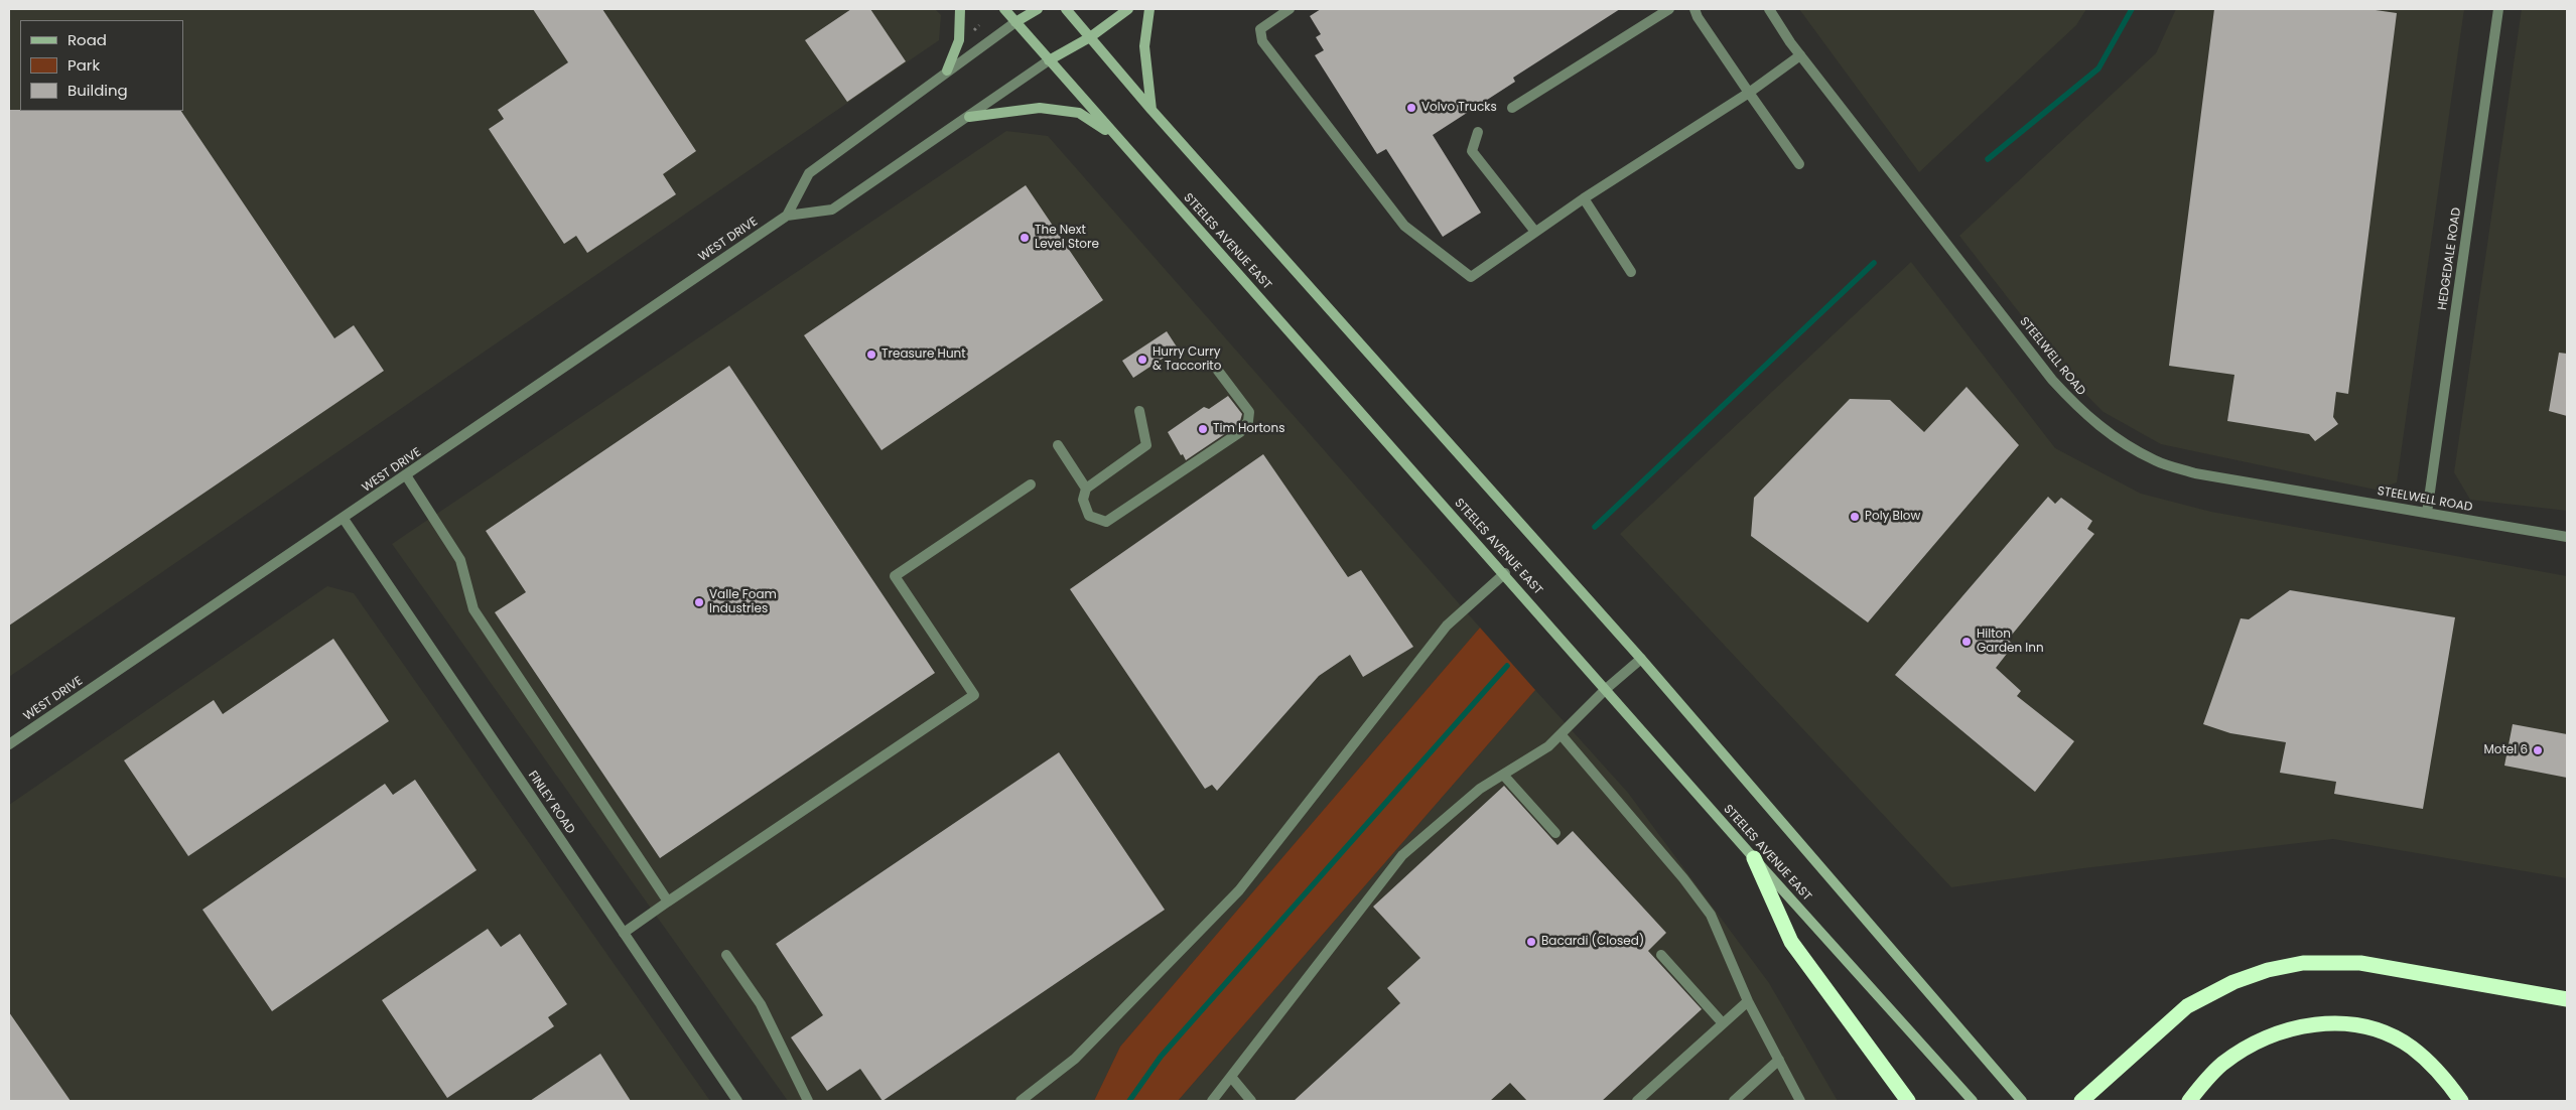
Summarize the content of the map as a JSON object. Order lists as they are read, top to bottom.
{
  "streets": {
    "main road": ["STEELES AVENUE EAST"],
    "street": [
      "WEST DRIVE",
      "HEDGEDALE ROAD",
      "STEELWELL ROAD",
      "FINLEY ROAD"
    ]
  },
  "crossings": [
    ["WEST DRIVE", "STEELES AVENUE EAST"],
    ["WEST DRIVE", "FINLEY ROAD"],
    ["HEDGEDALE ROAD", "STEELWELL ROAD"]
  ],
  "places": [
    "Volvo Trucks",
    "The Next Level Store",
    "Treasure Hunt",
    "Hurry Curry & Taccorito",
    "Tim Hortons",
    "Poly Blow",
    "Valle Foam Industries",
    "Hilton Garden Inn",
    "Motel 6",
    "Bacardi (Closed)"
  ],
  "legend": ["Road", "Park", "Building"]
}
